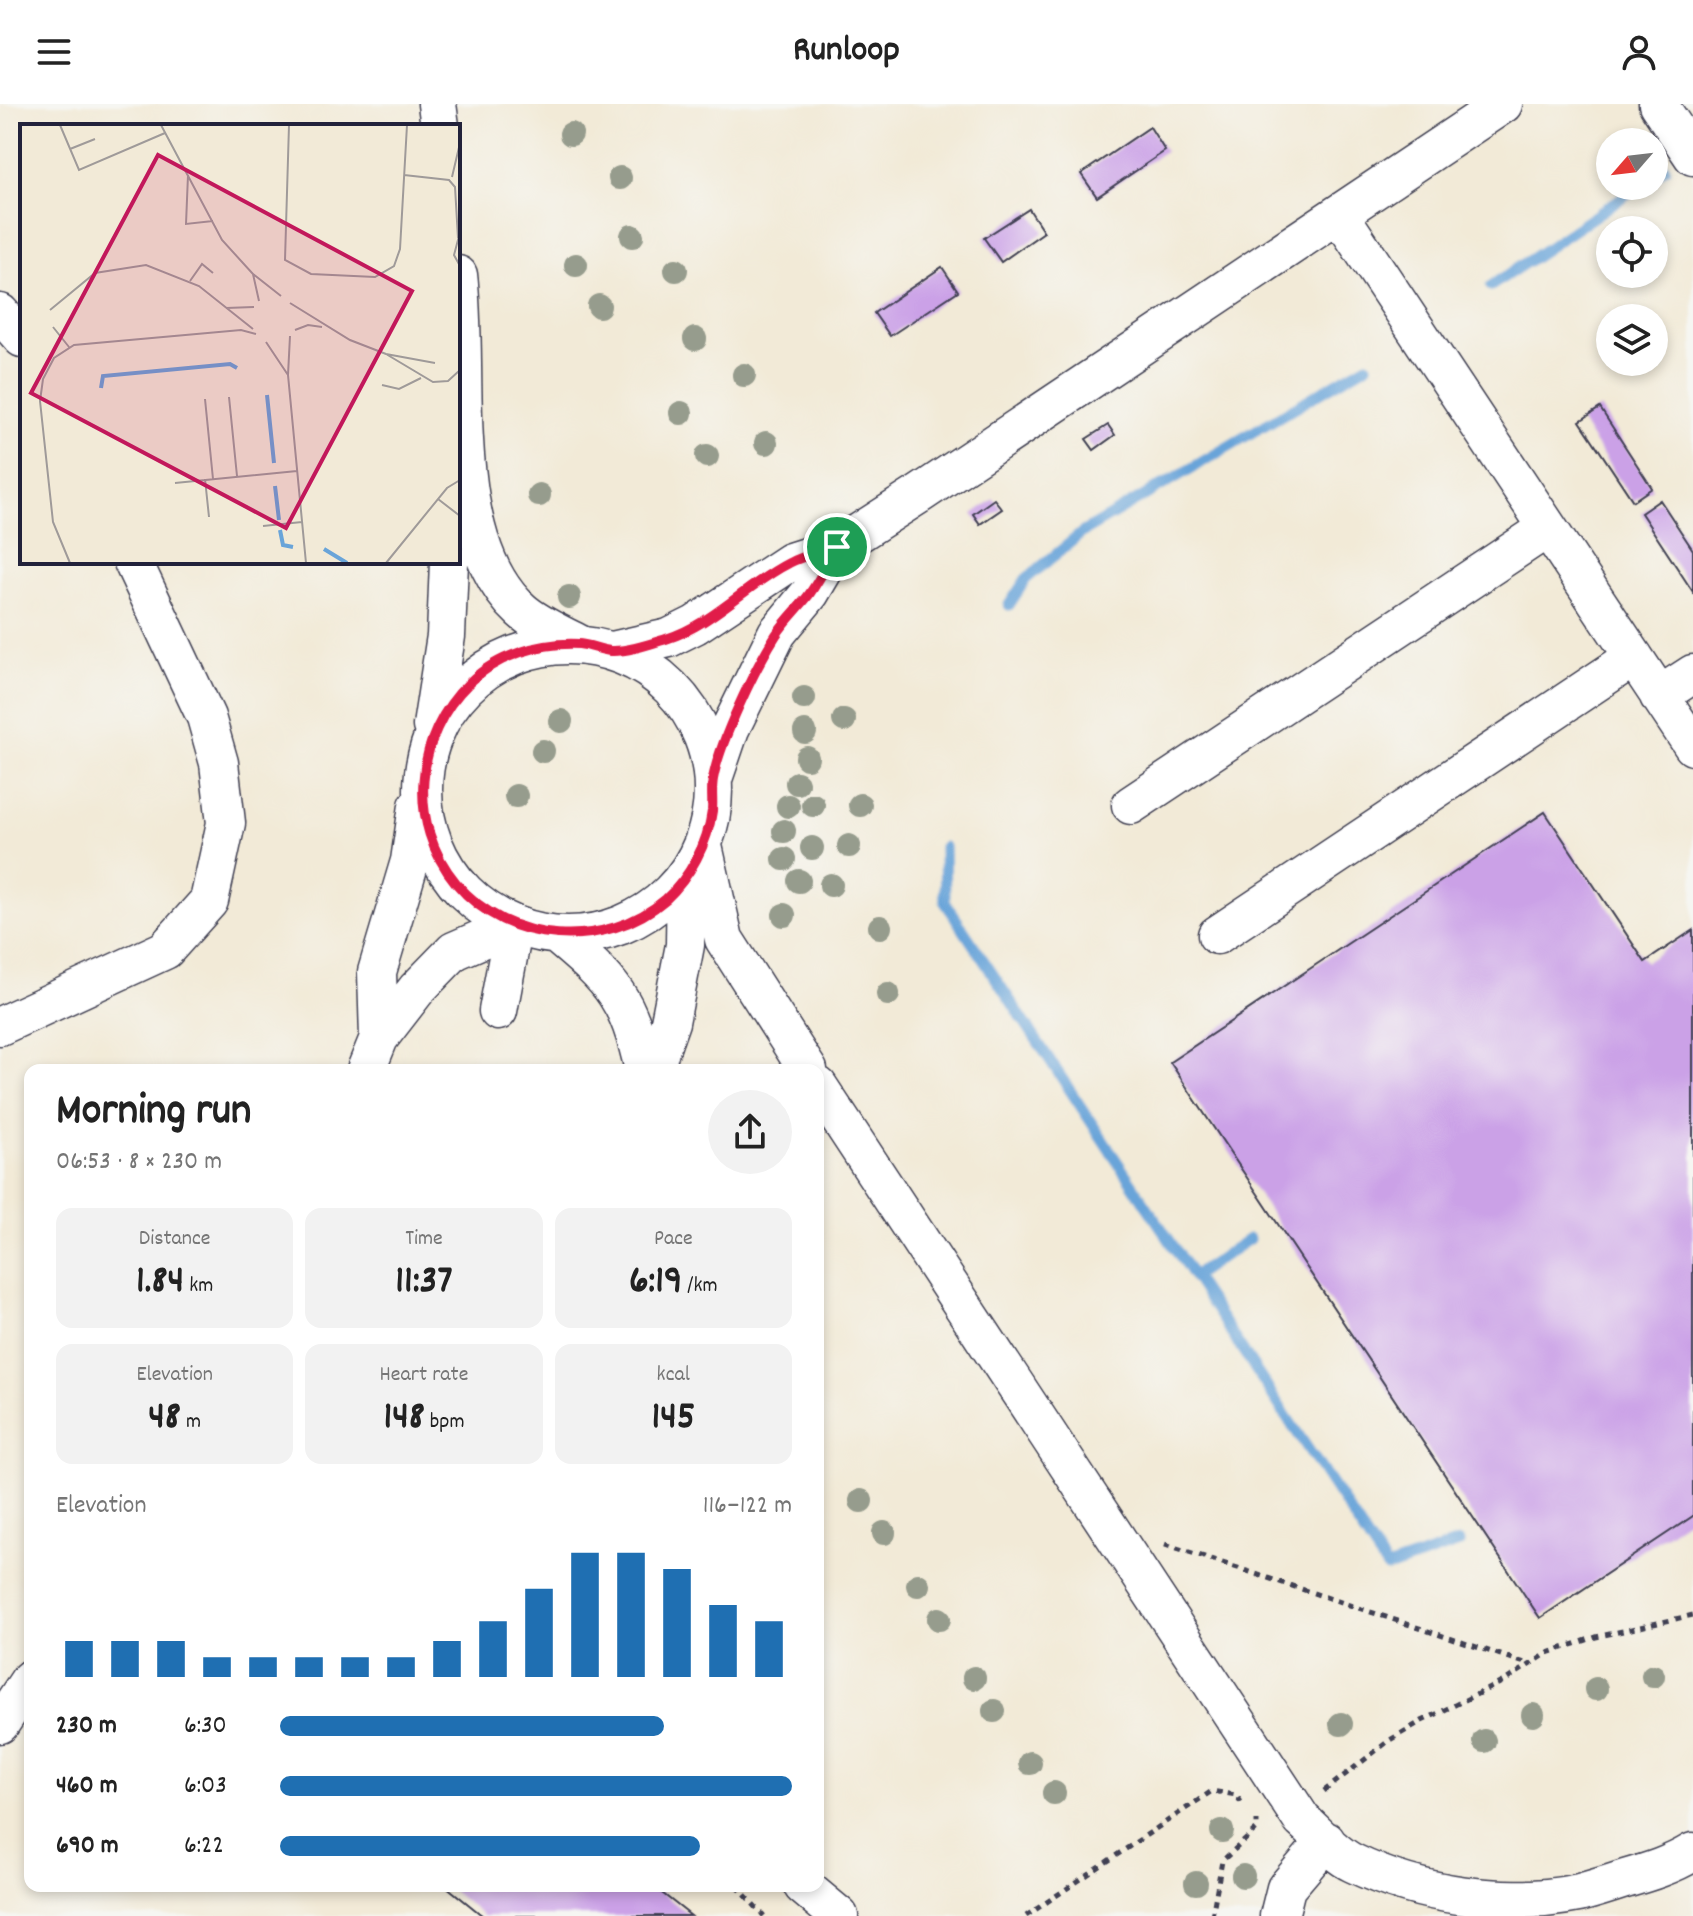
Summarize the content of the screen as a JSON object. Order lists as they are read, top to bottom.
{
  "north": "bottom left",
  "page": {
    "header": "Runloop",
    "heading": ["Morning run", "06:53 · 8 × 230 m"],
    "stats": [
      ["Distance", "1.84 km"],
      ["Time", "11:37"],
      ["Pace", "6:19 /km"],
      ["Elevation", "48 m"],
      ["Heart rate", "148 bpm"],
      ["kcal", "145"]
    ],
    "chart": ["Elevation", "116–122 m"],
    "list": [
      {
        "name": "230 m",
        "note": "6:30"
      },
      {
        "name": "460 m",
        "note": "6:03"
      },
      {
        "name": "690 m",
        "note": "6:22"
      }
    ]
  }
}
